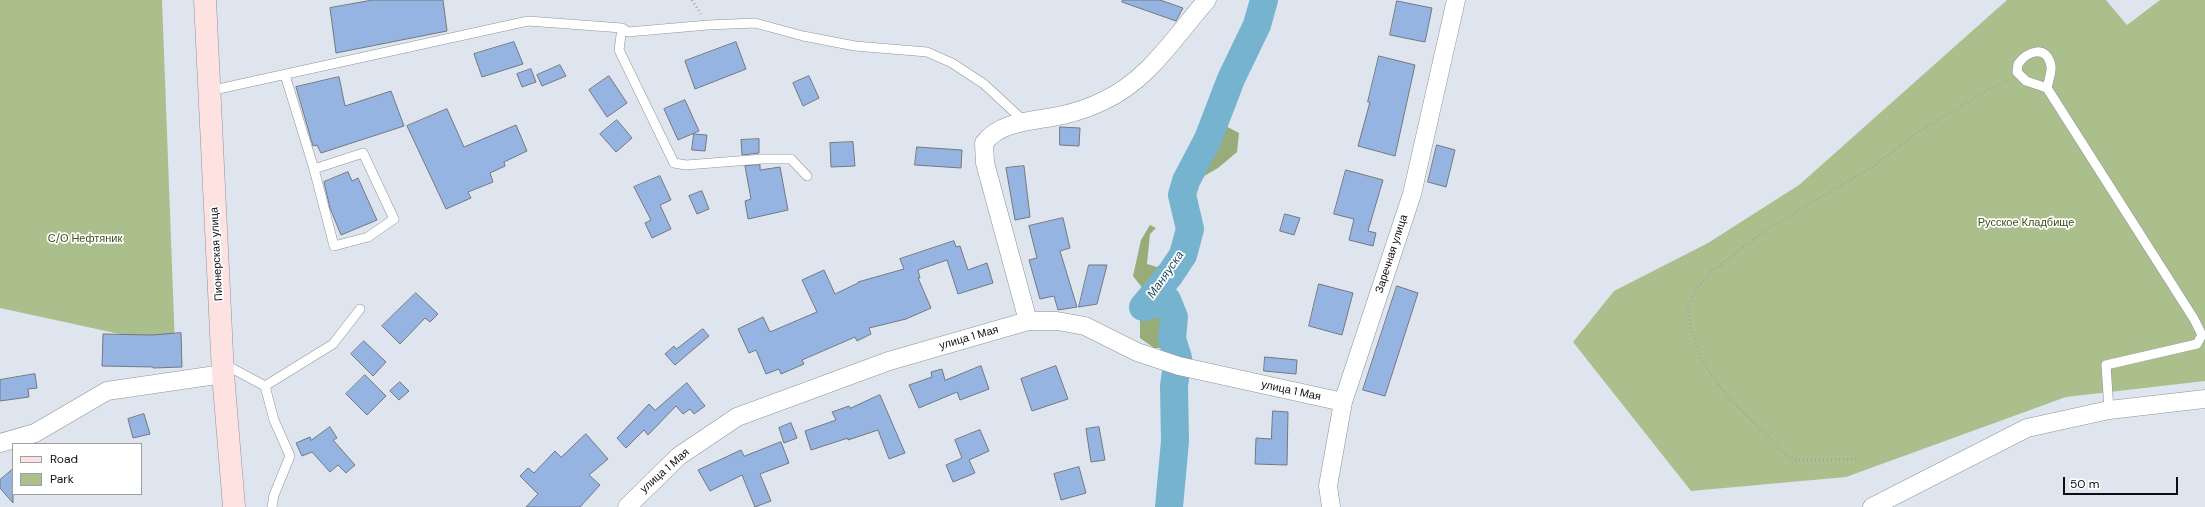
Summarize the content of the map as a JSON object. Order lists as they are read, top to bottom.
{
  "streets": {
    "main road": ["Пионерская улица"],
    "street": ["Заречная улица", "улица 1 Мая"]
  },
  "crossings": [
    ["Заречная улица", "улица 1 Мая"]
  ],
  "water": ["Маняуска"],
  "parks": ["Русское Кладбище", "С/О Нефтяник"],
  "legend": ["Road", "Park"],
  "scale_bar": "50 m"
}
